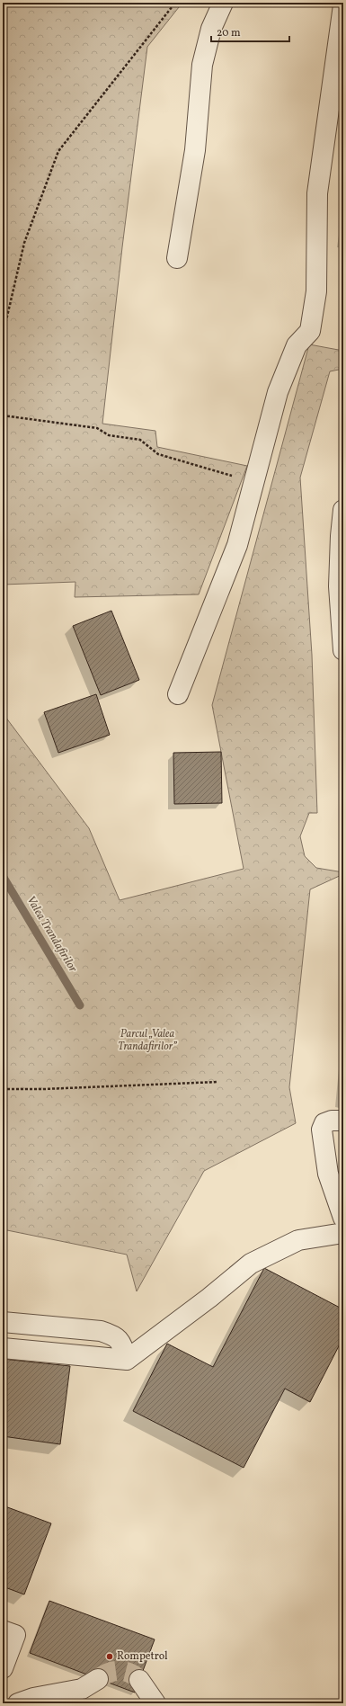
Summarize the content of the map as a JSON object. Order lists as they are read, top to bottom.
{
  "water": ["Valea Trandafirilor"],
  "parks": ["Parcul „Valea Trandafirilor”"],
  "places": ["Rompetrol"],
  "scale_bar": "20 m"
}
